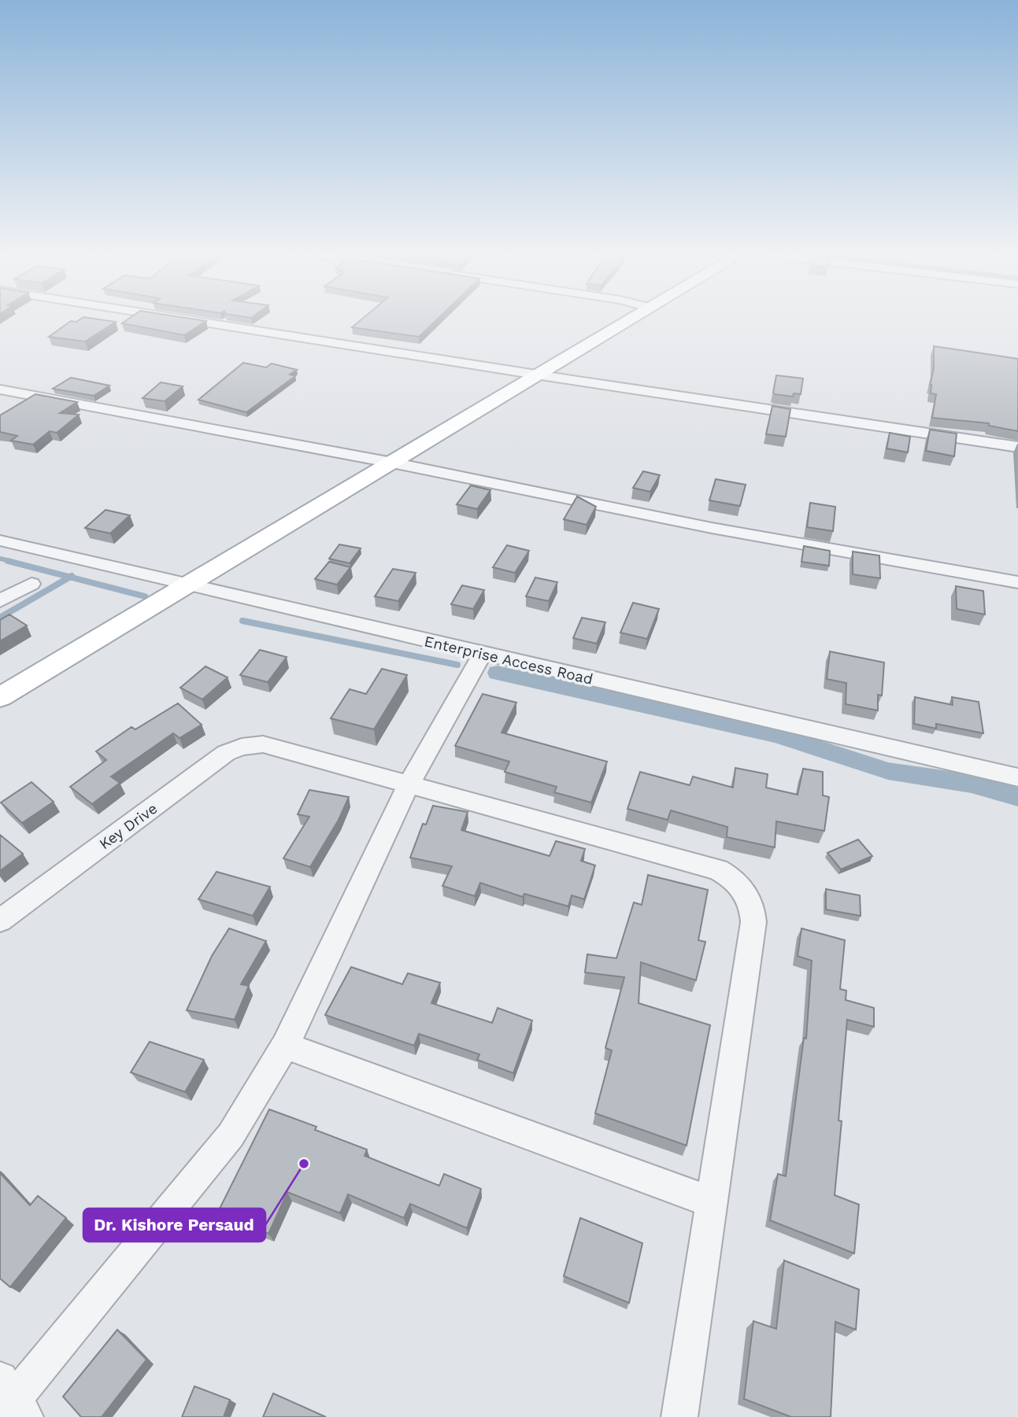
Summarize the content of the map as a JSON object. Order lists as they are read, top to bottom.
{
  "streets": {
    "street": ["Enterprise Access Road", "Key Drive"]
  },
  "places": ["Dr. Kishore Persaud"]
}
